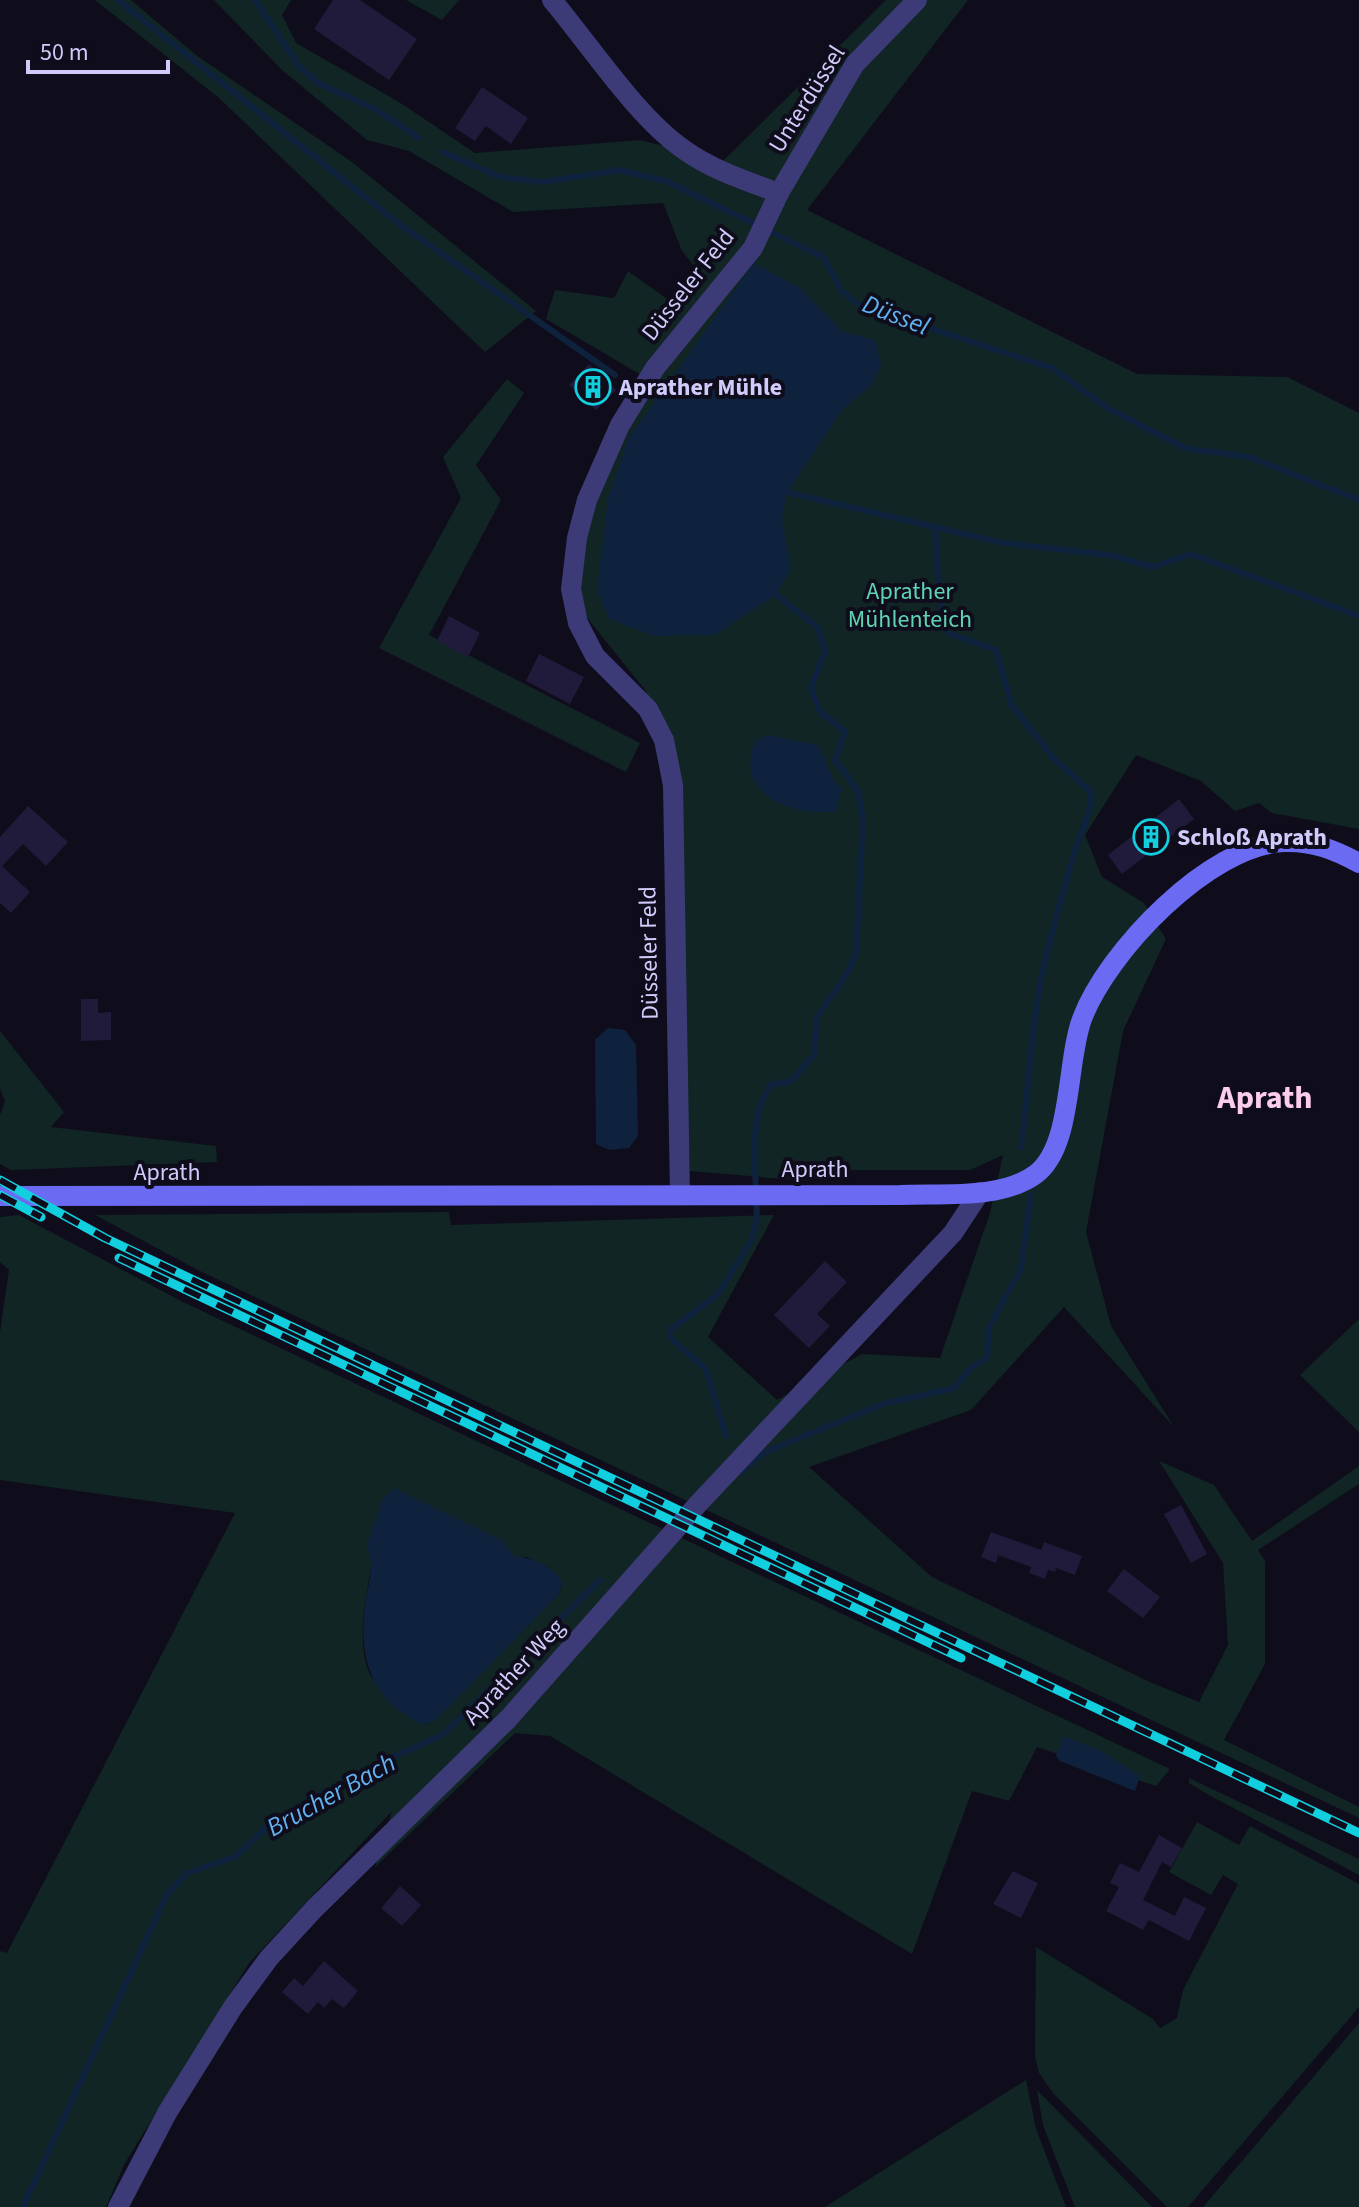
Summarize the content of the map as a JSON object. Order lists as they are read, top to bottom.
{
  "streets": {
    "main road": ["Aprath"],
    "street": ["Unterdüssel", "Düsseler Feld", "Aprather Weg"]
  },
  "crossings": [
    ["Unterdüssel", "Düsseler Feld"],
    ["Düsseler Feld", "Aprath"],
    ["Aprath", "Aprather Weg"]
  ],
  "districts": ["Aprath"],
  "water": ["Düssel", "Brucher Bach"],
  "parks": ["Aprather Mühlenteich"],
  "places": {
    "building": ["Aprather Mühle", "Schloß Aprath"]
  },
  "scale_bar": "50 m"
}
